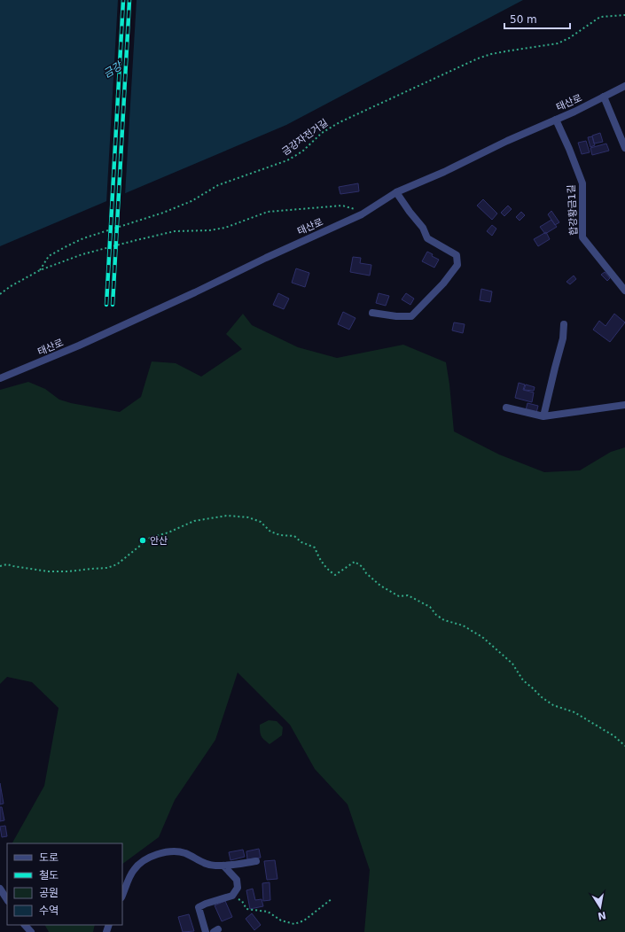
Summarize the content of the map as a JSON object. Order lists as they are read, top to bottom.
{
  "streets": {
    "street": ["태산로", "합강황금1길"],
    "path": ["금강자전거길"]
  },
  "crossings": [
    ["태산로", "금강자전거길"],
    ["태산로", "합강황금1길"]
  ],
  "water": ["금강"],
  "places": ["안산"],
  "legend": [
    "도로",
    "철도",
    "공원",
    "수역"
  ],
  "scale_bar": "50 m",
  "north": "bottom"
}
